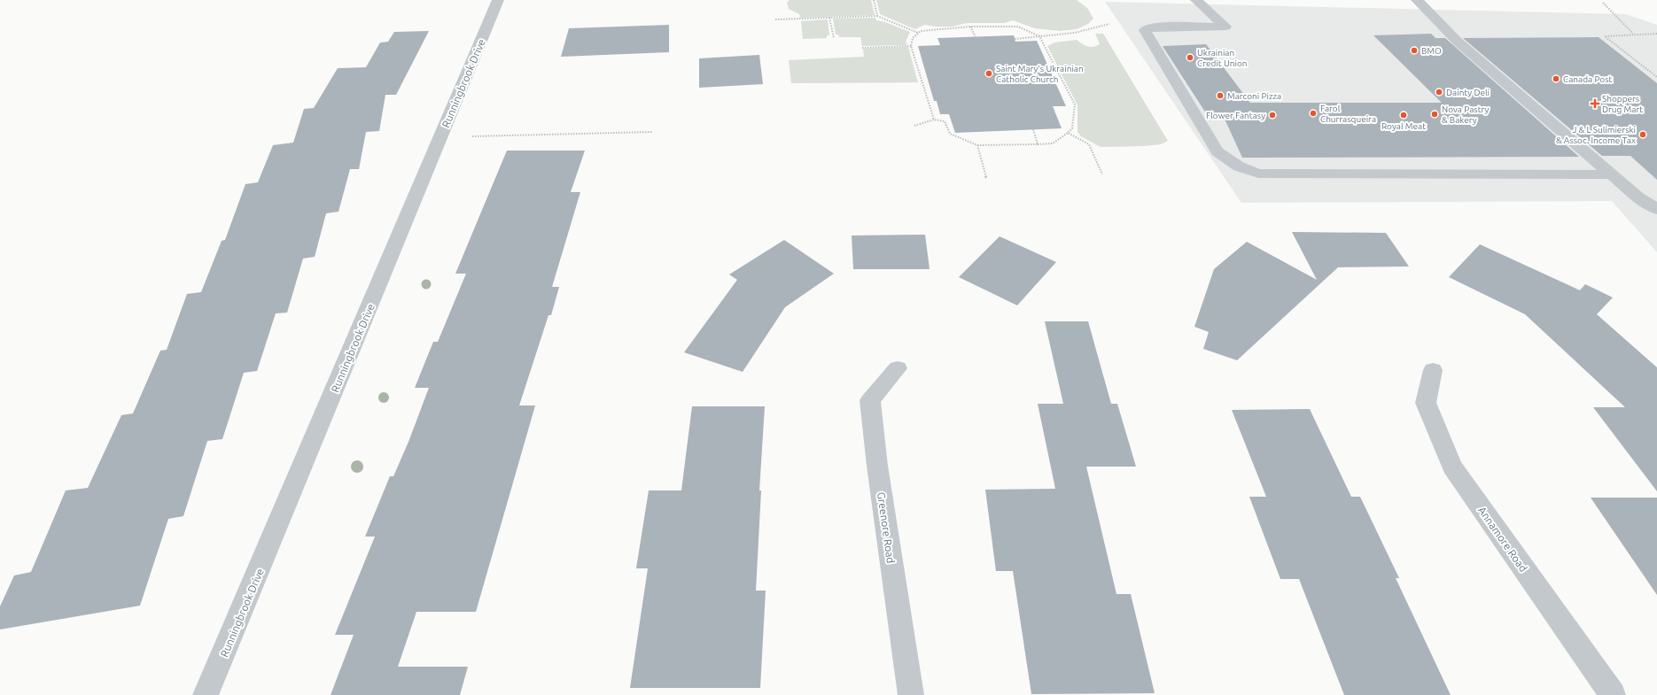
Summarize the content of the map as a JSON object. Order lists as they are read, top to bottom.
{
  "streets": {
    "street": ["Runningbrook Drive", "Greenore Road", "Annamore Road"]
  },
  "places": {
    "other": [
      "BMO",
      "Ukrainian Credit Union",
      "Saint Mary's Ukrainian Catholic Church",
      "Canada Post",
      "Dainty Deli",
      "Marconi Pizza",
      "Farol Churrasqueira",
      "Nova Pastry & Bakery",
      "Flower Fantasy",
      "Royal Meat",
      "J & L Sulimierski & Assoc. Income Tax"
    ],
    "health": ["Shoppers Drug Mart"]
  }
}
